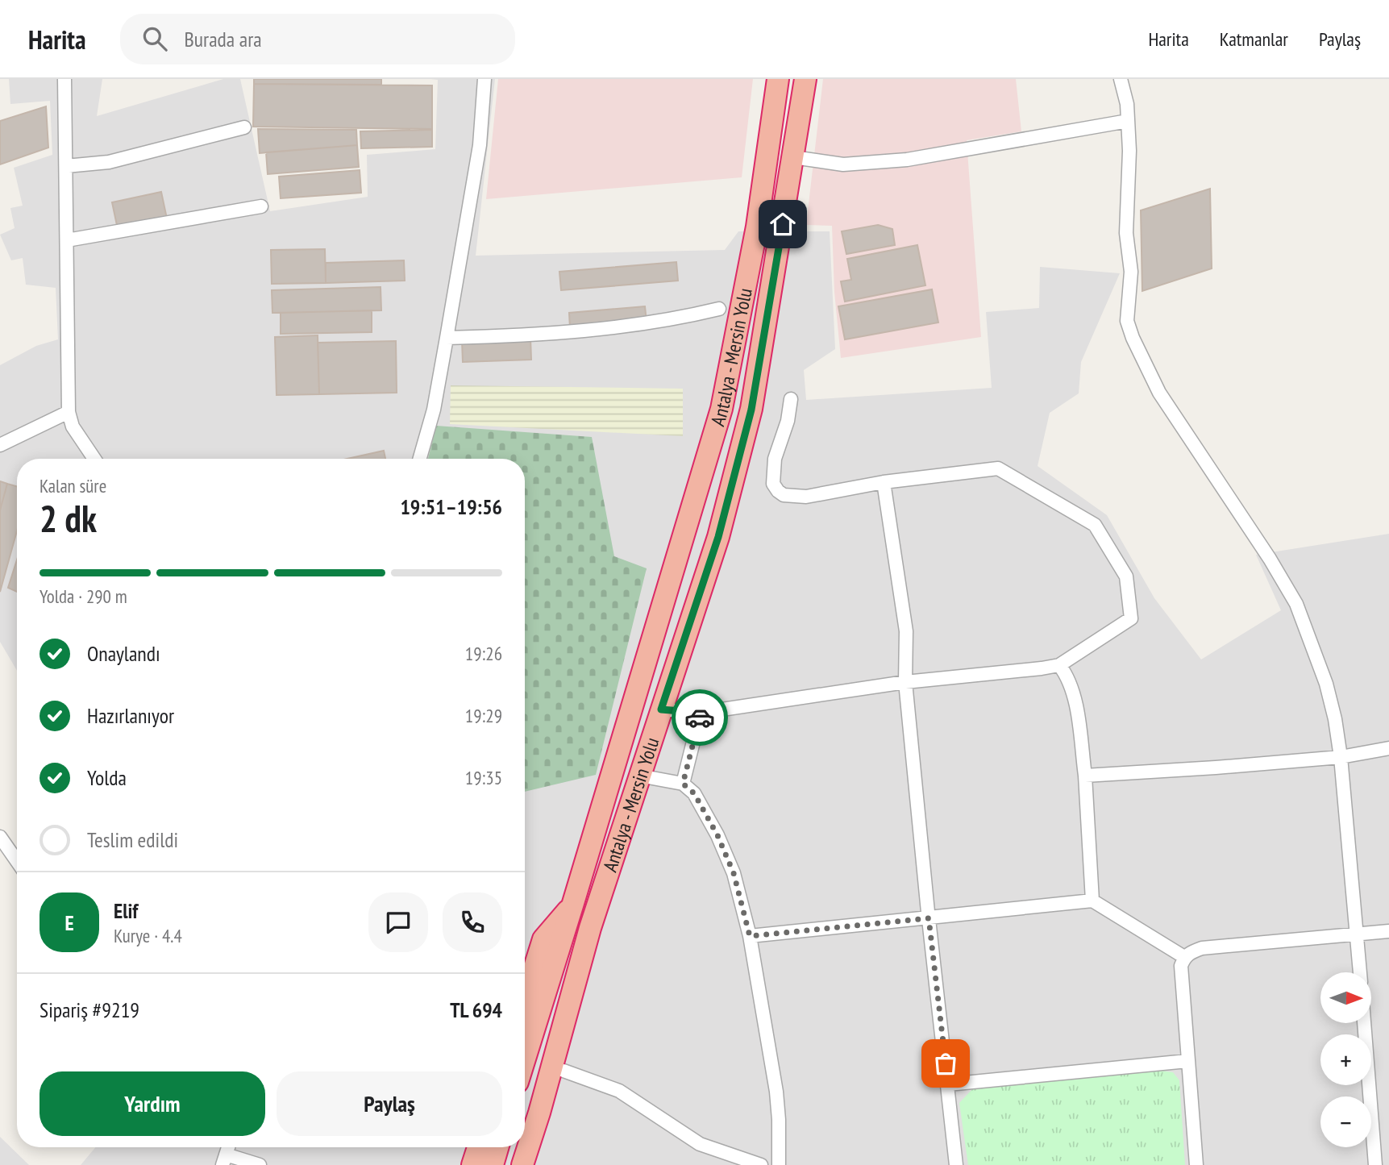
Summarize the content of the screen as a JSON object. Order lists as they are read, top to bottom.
{
  "streets": {
    "highway": ["Antalya - Mersin Yolu"]
  },
  "north": "right",
  "page": {
    "header": "Harita",
    "search": "Burada ara",
    "nav": ["Harita", "Katmanlar", "Paylaş"],
    "heading": ["2 dk", "Kalan süre", "19:51–19:56"],
    "panel": [
      "Elif",
      "Kurye · 4.4",
      "Sipariş #9219",
      "TL 694"
    ],
    "bar": "Yolda · 290 m",
    "list": [
      ["Onaylandı", "19:26"],
      ["Hazırlanıyor", "19:29"],
      ["Yolda", "19:35"],
      "Teslim edildi"
    ],
    "round": "E",
    "map_buttons": ["+", "−"],
    "buttons": ["Yardım", "Paylaş"]
  }
}
